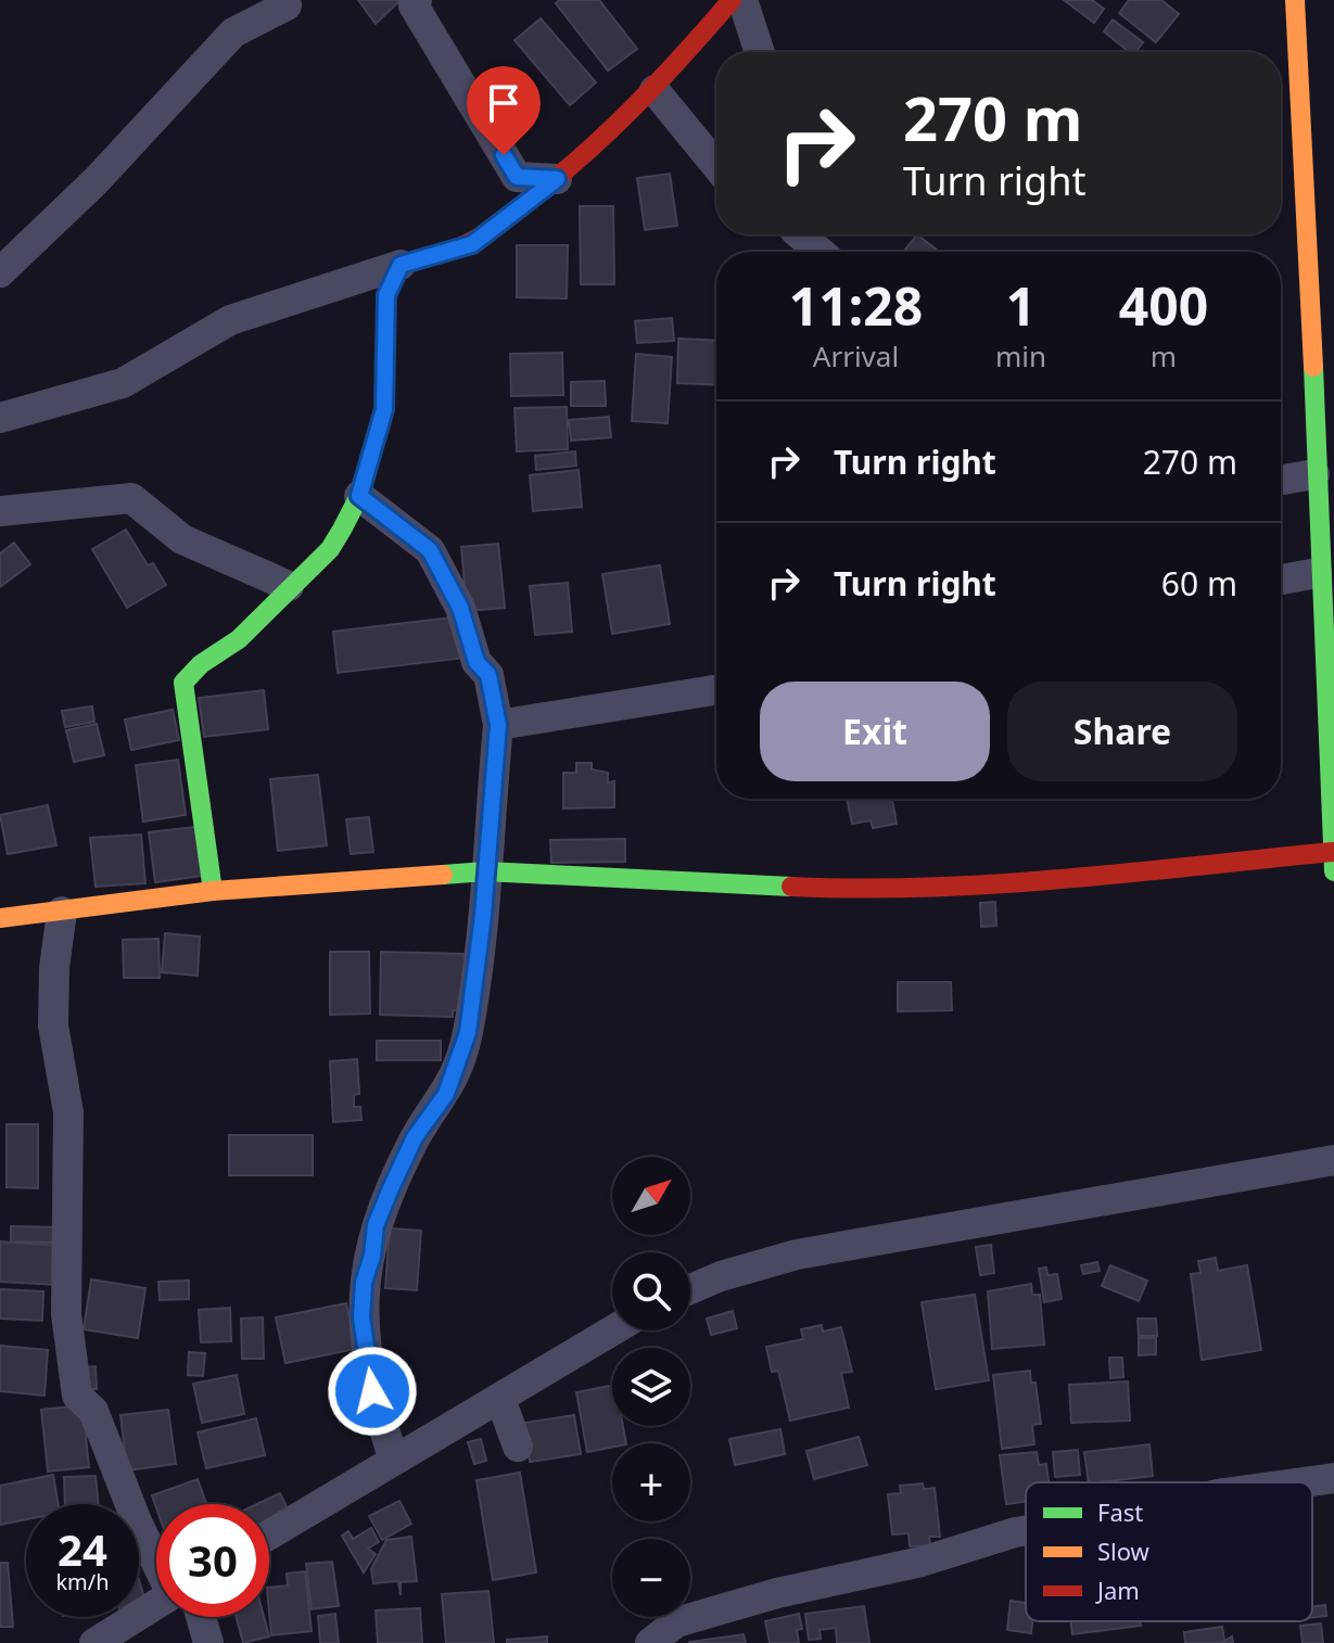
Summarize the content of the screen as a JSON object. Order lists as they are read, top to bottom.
{
  "legend": ["Fast", "Slow", "Jam"],
  "north": "top right",
  "page": {
    "turn": ["270 m", "Turn right"],
    "eta": [
      "11:28",
      "Arrival",
      "1",
      "min",
      "400",
      "m"
    ],
    "list": [
      {
        "name": "Turn right",
        "value": "270 m"
      },
      {
        "name": "Turn right",
        "value": "60 m"
      }
    ],
    "buttons": ["Exit", "Share"],
    "map_buttons": ["+", "−"],
    "speed": "24 km/h",
    "limit": "30"
  }
}
